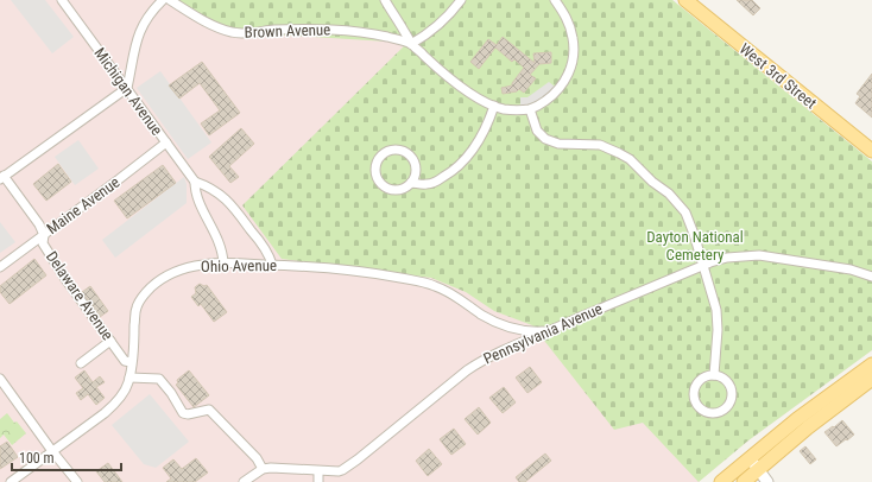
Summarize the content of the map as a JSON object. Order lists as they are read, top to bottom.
{
  "streets": {
    "main road": ["West 3rd Street"],
    "street": [
      "Brown Avenue",
      "Michigan Avenue",
      "Maine Avenue",
      "Ohio Avenue",
      "Delaware Avenue",
      "Pennsylvania Avenue"
    ]
  },
  "crossings": [
    ["Michigan Avenue", "Maine Avenue"],
    ["Michigan Avenue", "Ohio Avenue"],
    ["Maine Avenue", "Delaware Avenue"],
    ["Ohio Avenue", "Delaware Avenue"],
    ["Ohio Avenue", "Pennsylvania Avenue"]
  ],
  "parks": ["Dayton National Cemetery"],
  "scale_bar": "100 m"
}
